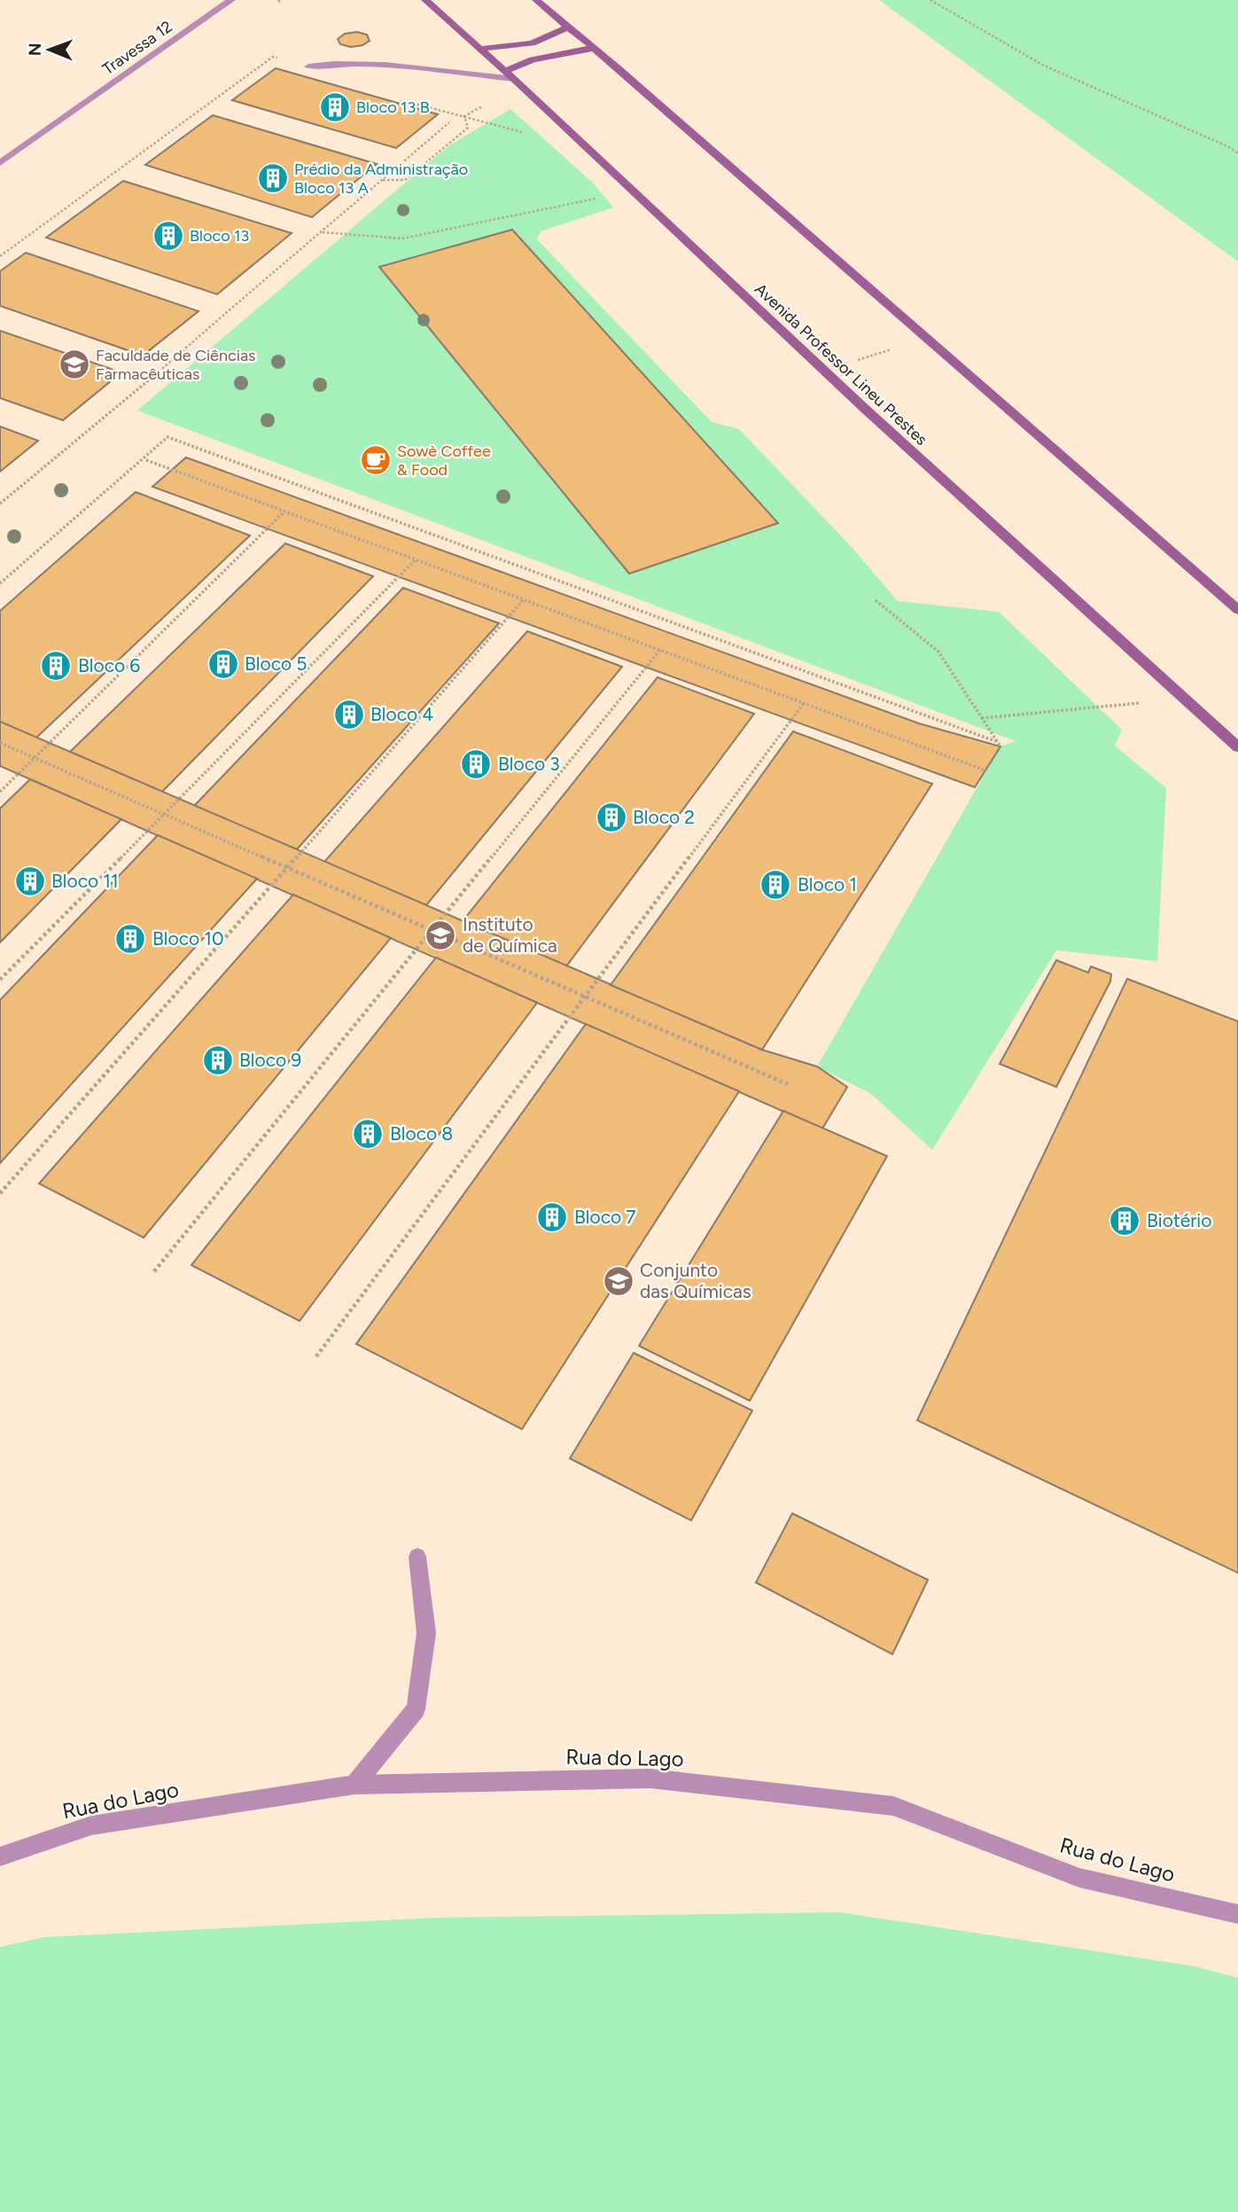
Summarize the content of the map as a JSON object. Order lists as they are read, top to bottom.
{
  "streets": {
    "main road": ["Avenida Professor Lineu Prestes"],
    "street": ["Travessa 12", "Rua do Lago"]
  },
  "places": {
    "building": [
      "Bloco 13 B",
      "Prédio da Administração Bloco 13 A",
      "Bloco 13",
      "Bloco 5",
      "Bloco 6",
      "Bloco 4",
      "Bloco 3",
      "Bloco 2",
      "Bloco 11",
      "Bloco 1",
      "Bloco 10",
      "Bloco 9",
      "Bloco 8",
      "Bloco 7",
      "Biotério"
    ],
    "school or university": ["Faculdade de Ciências Farmacêuticas", "Instituto de Química", "Conjunto das Químicas"],
    "cafe": ["Sowè Coffee & Food"]
  },
  "north": "left"
}
